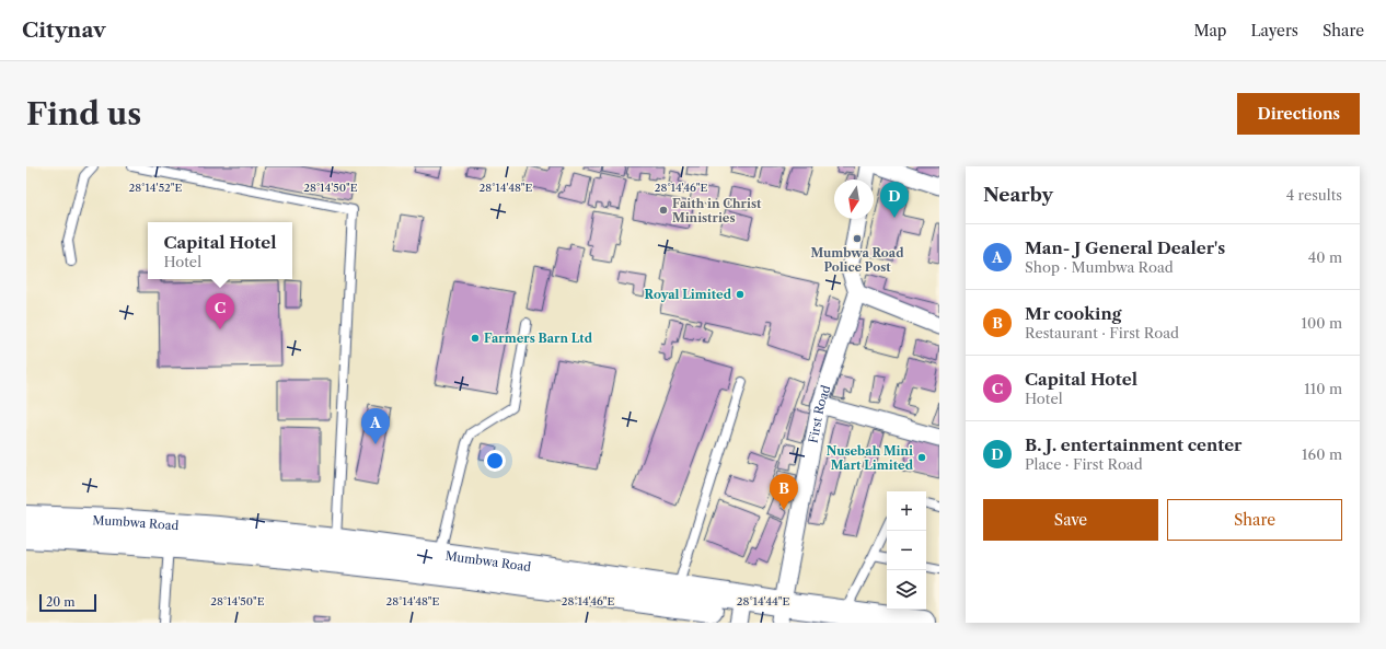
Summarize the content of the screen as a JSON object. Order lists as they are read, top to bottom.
{
  "streets": {
    "main road": ["Mumbwa Road"],
    "street": ["First Road"]
  },
  "crossings": [
    ["First Road", "Mumbwa Road"]
  ],
  "places": [
    "Faith in Christ Ministries",
    "Mumbwa Road Police Post",
    "Royal Limited",
    "Farmers Barn Ltd",
    "Nusebah Mini Mart Limited"
  ],
  "scale_bar": "20 m",
  "north": "bottom",
  "page": {
    "header": "Citynav",
    "nav": ["Map", "Layers", "Share"],
    "buttons": [
      "Directions",
      ["Save", "Share"]
    ],
    "title": "Find us",
    "heading": ["Nearby", "4 results"],
    "pins": [
      "D",
      "C",
      "A",
      "B"
    ],
    "popup": ["Capital Hotel", "Hotel"],
    "list": [
      {
        "mark": "A",
        "name": "Man- J General Dealer's",
        "note": "Shop · Mumbwa Road",
        "value": "40 m"
      },
      {
        "mark": "B",
        "name": "Mr cooking",
        "note": "Restaurant · First Road",
        "value": "100 m"
      },
      {
        "mark": "C",
        "name": "Capital Hotel",
        "note": "Hotel",
        "value": "110 m"
      },
      {
        "mark": "D",
        "name": "B. J. entertainment center",
        "note": "Place · First Road",
        "value": "160 m"
      }
    ],
    "map_buttons": ["+", "−"],
    "scale": "20 m"
  },
  "coordinates": [
    "28°14'52\"E",
    "28°14'50\"E",
    "28°14'48\"E",
    "28°14'46\"E",
    "28°14'44\"E"
  ]
}
